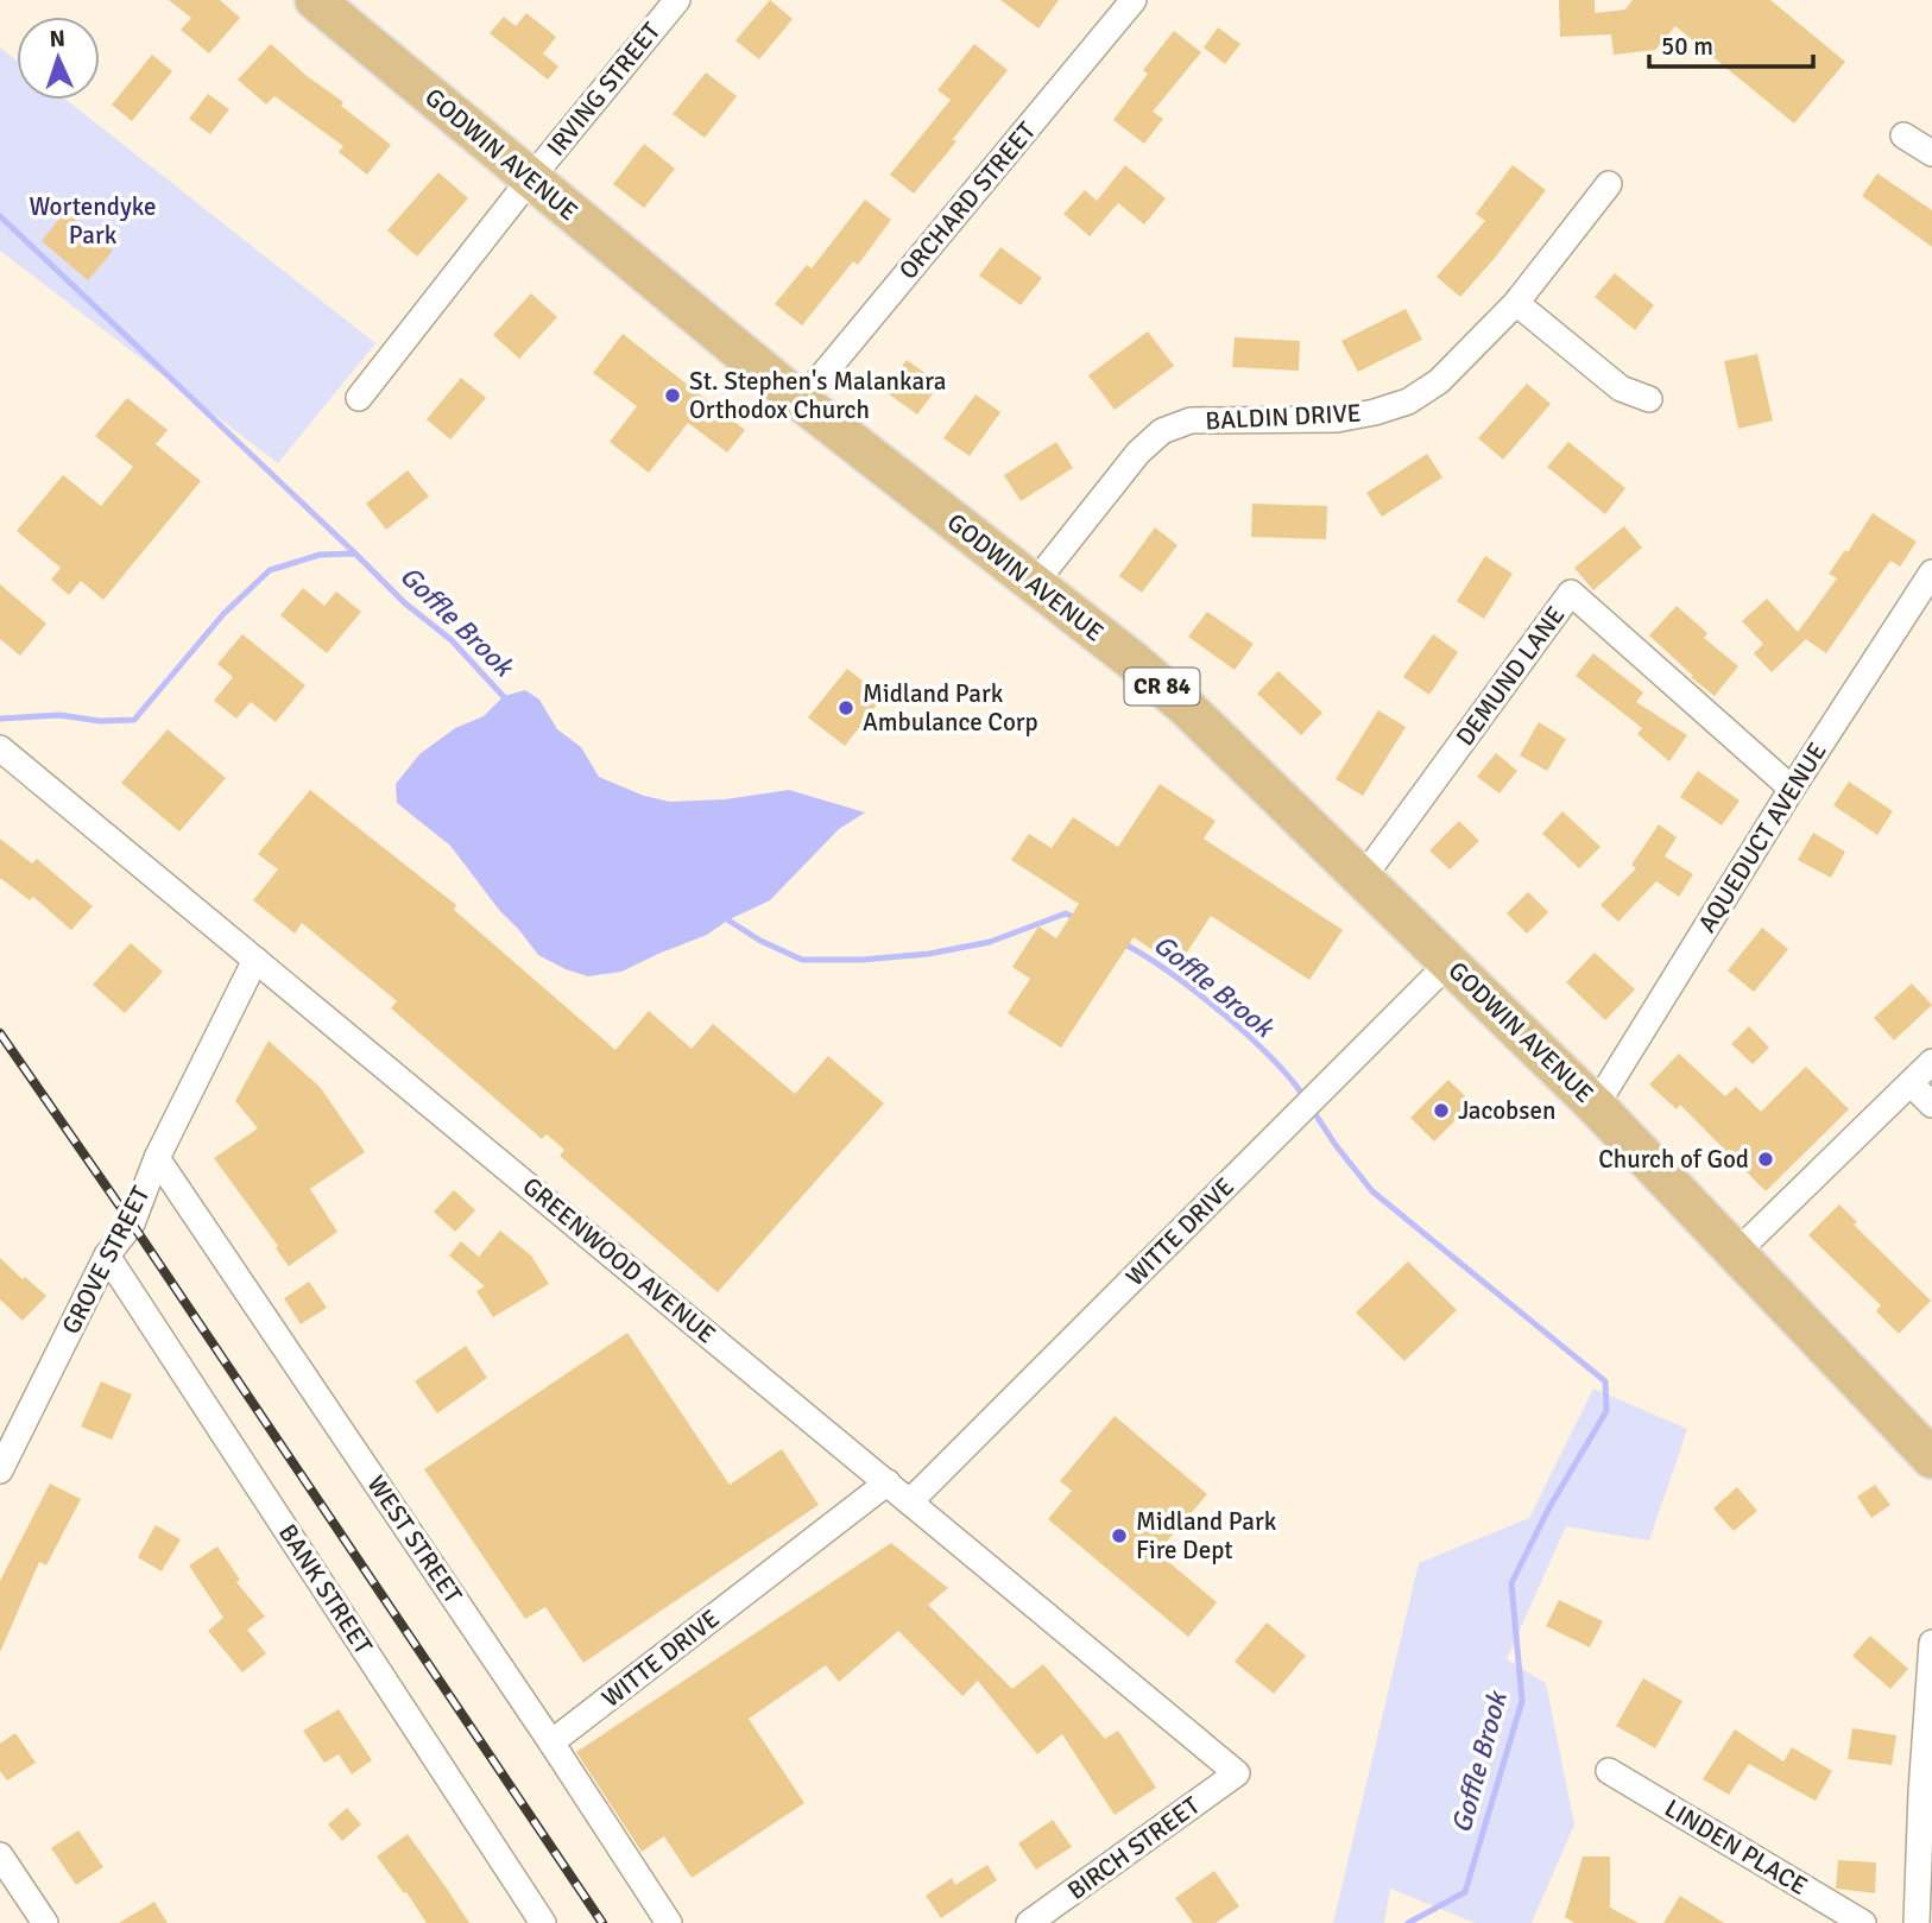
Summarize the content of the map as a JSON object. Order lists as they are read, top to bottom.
{
  "streets": {
    "main road": ["GODWIN AVENUE", "CR 84"],
    "street": [
      "IRVING STREET",
      "ORCHARD STREET",
      "BALDIN DRIVE",
      "DEMUND LANE",
      "AQUEDUCT AVENUE",
      "WITTE DRIVE",
      "GROVE STREET",
      "GREENWOOD AVENUE",
      "WEST STREET",
      "BANK STREET",
      "LINDEN PLACE",
      "BIRCH STREET"
    ]
  },
  "crossings": [
    ["IRVING STREET", "GODWIN AVENUE"],
    ["GODWIN AVENUE", "ORCHARD STREET"],
    ["GODWIN AVENUE", "BALDIN DRIVE"],
    ["GODWIN AVENUE", "DEMUND LANE"],
    ["GODWIN AVENUE", "AQUEDUCT AVENUE"],
    ["GODWIN AVENUE", "WITTE DRIVE"],
    ["DEMUND LANE", "AQUEDUCT AVENUE"],
    ["WITTE DRIVE", "GREENWOOD AVENUE"],
    ["WITTE DRIVE", "WEST STREET"],
    ["GROVE STREET", "GREENWOOD AVENUE"],
    ["GROVE STREET", "WEST STREET"],
    ["GROVE STREET", "BANK STREET"],
    ["GREENWOOD AVENUE", "BIRCH STREET"]
  ],
  "water": ["Goffle Brook"],
  "parks": ["Wortendyke Park"],
  "places": [
    "St. Stephen's Malankara Orthodox Church",
    "Midland Park Ambulance Corp",
    "Jacobsen",
    "Church of God",
    "Midland Park Fire Dept"
  ],
  "scale_bar": "50 m",
  "north": "top"
}
